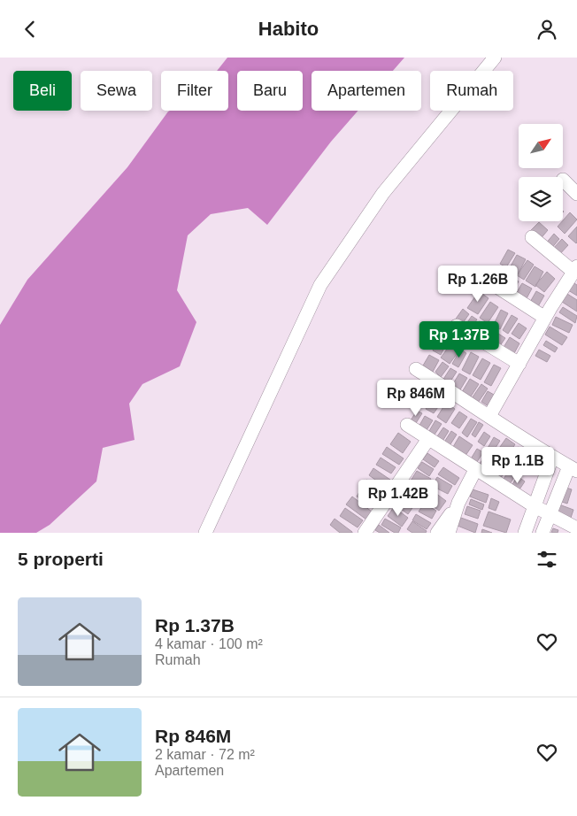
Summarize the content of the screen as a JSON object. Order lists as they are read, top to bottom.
{
  "north": "top right",
  "page": {
    "header": "Habito",
    "chip": [
      "Beli",
      "Sewa",
      "Filter",
      "Baru",
      "Apartemen",
      "Rumah"
    ],
    "price": [
      "Rp 1.26B",
      "Rp 1.37B",
      "Rp 846M",
      "Rp 1.1B",
      "Rp 1.42B"
    ],
    "heading": "5 properti",
    "list": [
      {
        "name": "Rp 1.37B",
        "note": "4 kamar · 100 m² · Rumah"
      },
      {
        "name": "Rp 846M",
        "note": "2 kamar · 72 m² · Apartemen"
      }
    ]
  }
}
